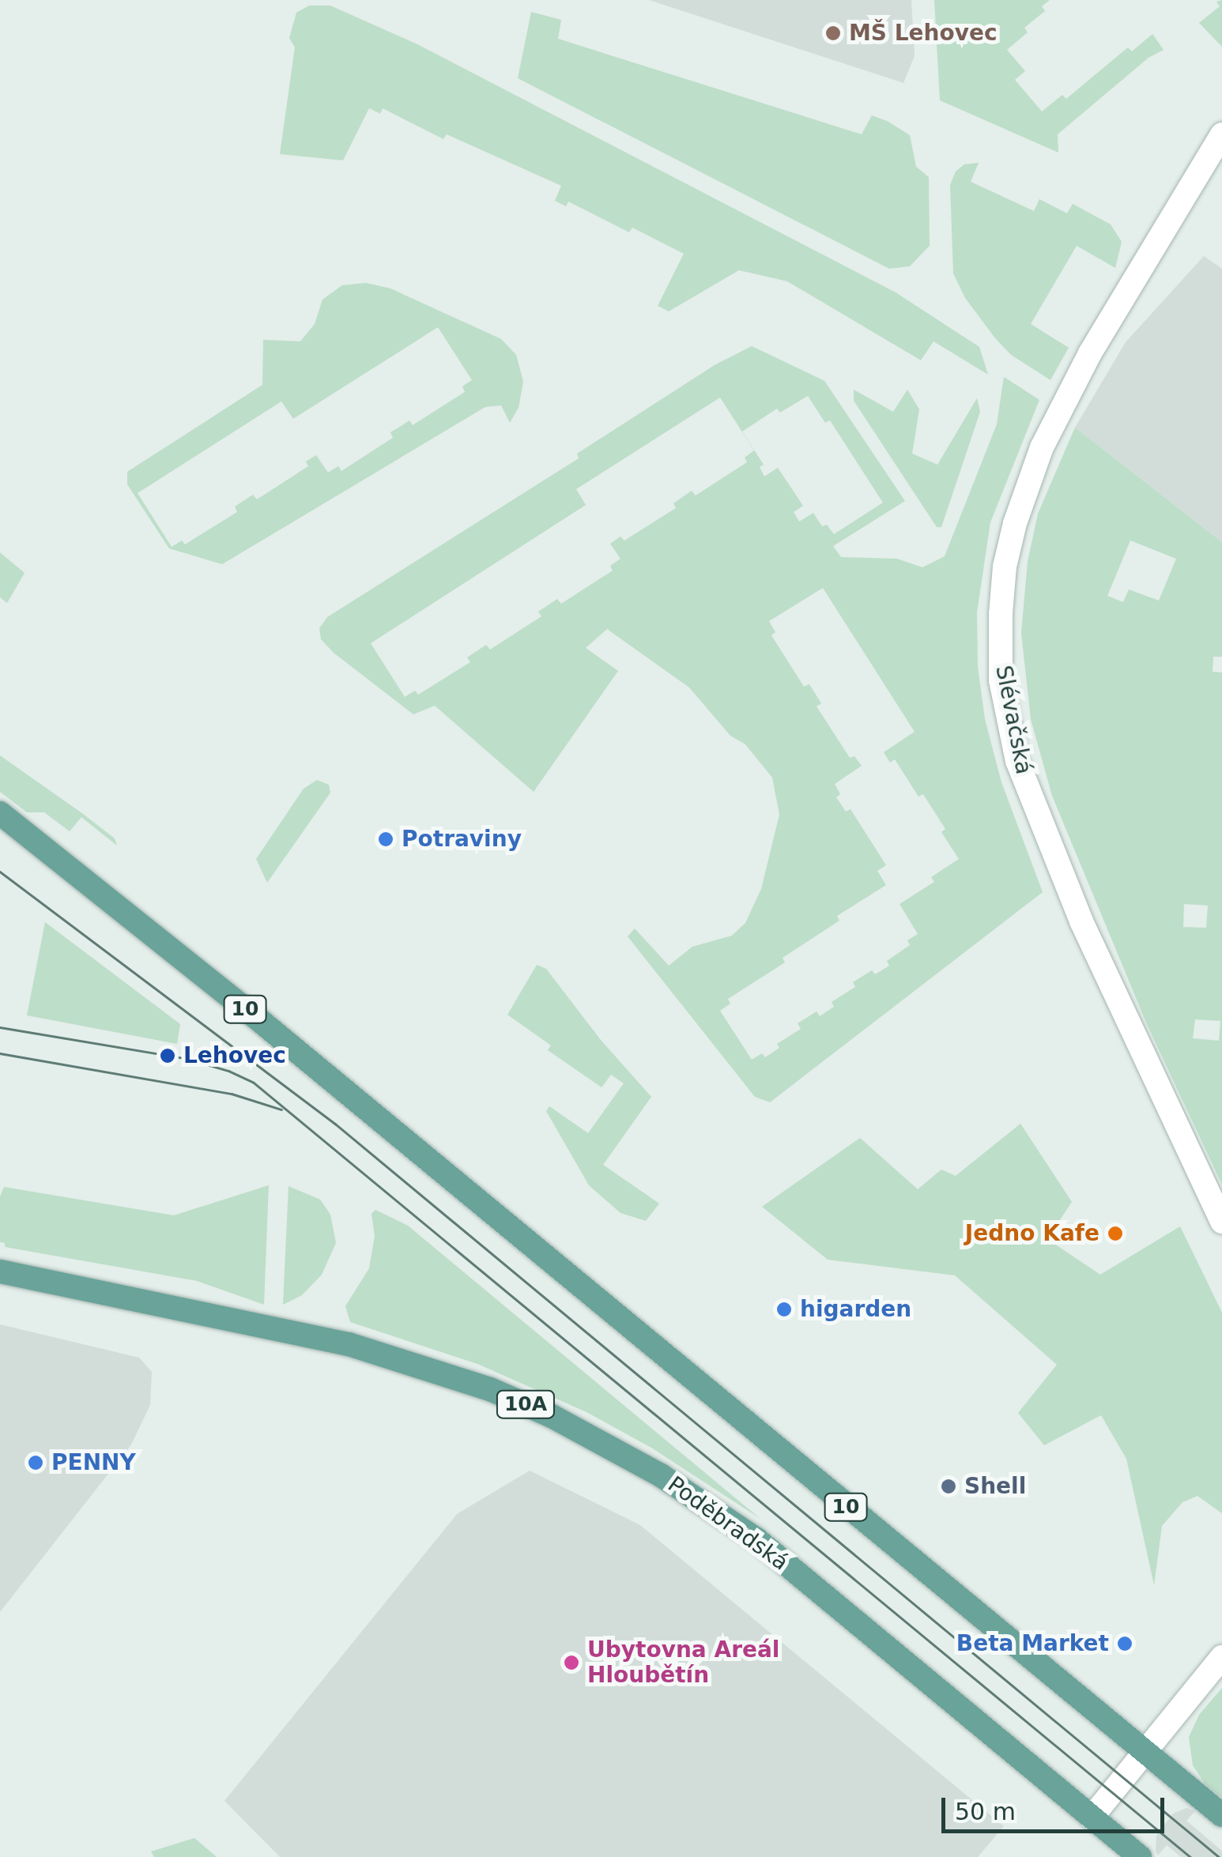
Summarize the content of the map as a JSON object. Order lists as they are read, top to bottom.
{
  "streets": {
    "main road": ["10", "10A", "Poděbradská"],
    "street": ["Slévačská"]
  },
  "places": [
    "MŠ Lehovec",
    "Potraviny",
    "Lehovec",
    "Jedno Kafe",
    "higarden",
    "PENNY",
    "Shell",
    "Beta Market",
    "Ubytovna Areál Hloubětín"
  ],
  "scale_bar": "50 m"
}
